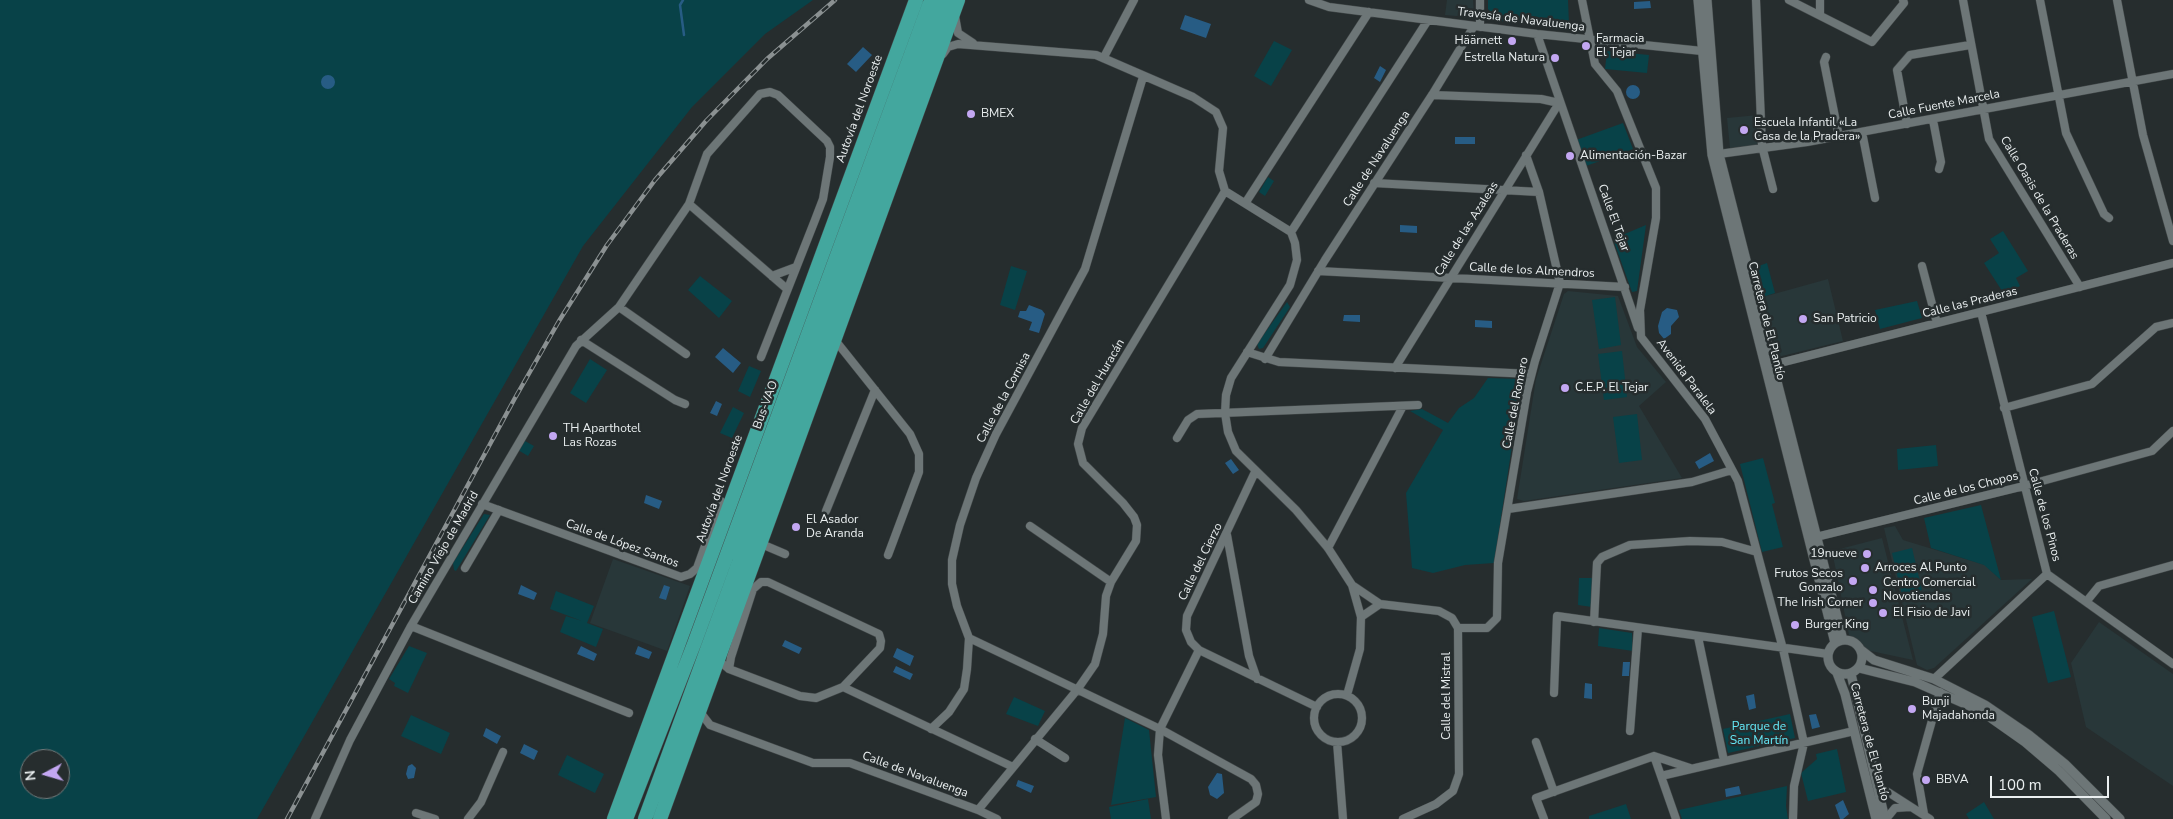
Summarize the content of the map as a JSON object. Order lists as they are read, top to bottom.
{
  "streets": {
    "highway": ["Autovía del Noroeste", "Bus-VAO"],
    "street": [
      "Travesía de Navaluenga",
      "Calle Fuente Marcela",
      "Calle de Navaluenga",
      "Calle Oasis de la Praderas",
      "Calle El Tejar",
      "Calle de las Azaleas",
      "Calle de los Almendros",
      "Calle las Praderas",
      "Carretera de El Plantío",
      "Avenida Paralela",
      "Calle del Huracán",
      "Calle de la Cornisa",
      "Calle del Romero",
      "Calle de los Chopos",
      "Calle de los Pinos",
      "Calle de López Santos",
      "Camino Viejo de Madrid",
      "Calle del Cierzo",
      "Calle del Mistral"
    ]
  },
  "crossings": [
    ["Travesía de Navaluenga", "Calle de Navaluenga"],
    ["Travesía de Navaluenga", "Calle El Tejar"],
    ["Travesía de Navaluenga", "Carretera de El Plantío"],
    ["Travesía de Navaluenga", "Avenida Paralela"],
    ["Calle Fuente Marcela", "Calle Oasis de la Praderas"],
    ["Calle Fuente Marcela", "Carretera de El Plantío"],
    ["Calle de Navaluenga", "Calle de los Almendros"],
    ["Calle de Navaluenga", "Calle del Huracán"],
    ["Calle Oasis de la Praderas", "Calle las Praderas"],
    ["Calle El Tejar", "Calle de las Azaleas"],
    ["Calle El Tejar", "Calle de los Almendros"],
    ["Calle El Tejar", "Avenida Paralela"],
    ["Calle de las Azaleas", "Calle de los Almendros"],
    ["Calle de los Almendros", "Calle del Romero"],
    ["Calle las Praderas", "Carretera de El Plantío"],
    ["Calle las Praderas", "Calle de los Pinos"],
    ["Carretera de El Plantío", "Calle de los Chopos"],
    ["Calle del Romero", "Calle del Mistral"],
    ["Calle de los Chopos", "Calle de los Pinos"],
    ["Calle de López Santos", "Camino Viejo de Madrid"]
  ],
  "parks": ["Parque de San Martín"],
  "places": [
    "Häärnett",
    "Farmacia El Tejar",
    "Estrella Natura",
    "BMEX",
    "Escuela Infantil «La Casa de la Pradera»",
    "Alimentación-Bazar",
    "San Patricio",
    "C.E.P. El Tejar",
    "TH Aparthotel Las Rozas",
    "El Asador De Aranda",
    "19nueve",
    "Arroces Al Punto",
    "Frutos Secos Gonzalo",
    "Centro Comercial Novotiendas",
    "The Irish Corner",
    "El Fisio de Javi",
    "Burger King",
    "Bunji Majadahonda",
    "BBVA"
  ],
  "scale_bar": "100 m",
  "north": "left"
}
